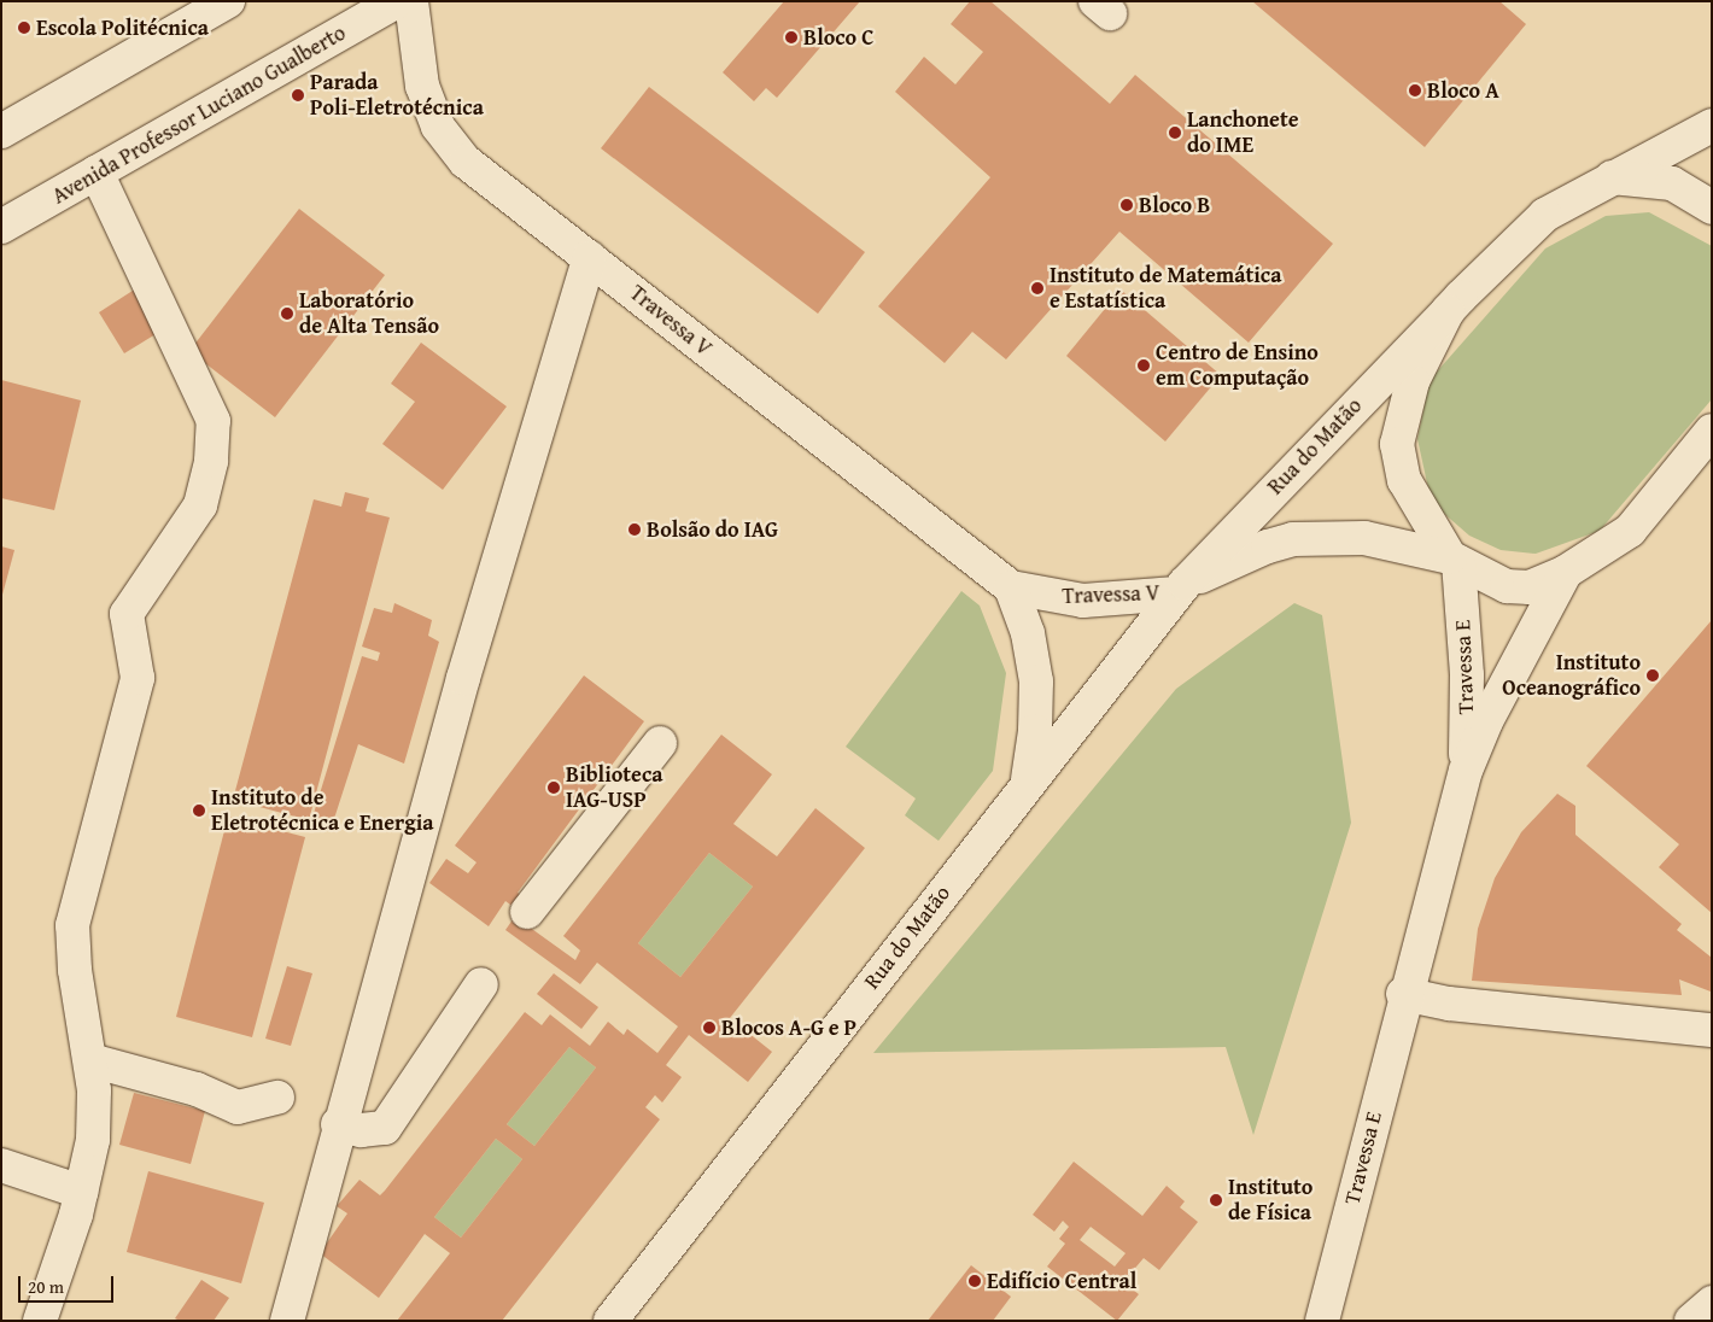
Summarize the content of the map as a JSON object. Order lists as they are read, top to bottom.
{
  "streets": {
    "street": [
      "Avenida Professor Luciano Gualberto",
      "Travessa V",
      "Rua do Matão",
      "Travessa E"
    ]
  },
  "crossings": [
    ["Travessa V", "Rua do Matão"],
    ["Rua do Matão", "Travessa E"]
  ],
  "places": [
    "Escola Politécnica",
    "Bloco C",
    "Bloco A",
    "Parada Poli-Eletrotécnica",
    "Lanchonete do IME",
    "Bloco B",
    "Instituto de Matemática e Estatística",
    "Laboratório de Alta Tensão",
    "Centro de Ensino em Computação",
    "Bolsão do IAG",
    "Instituto Oceanográfico",
    "Biblioteca IAG-USP",
    "Instituto de Eletrotécnica e Energia",
    "Blocos A-G e P",
    "Instituto de Física",
    "Edifício Central"
  ],
  "scale_bar": "20 m"
}
